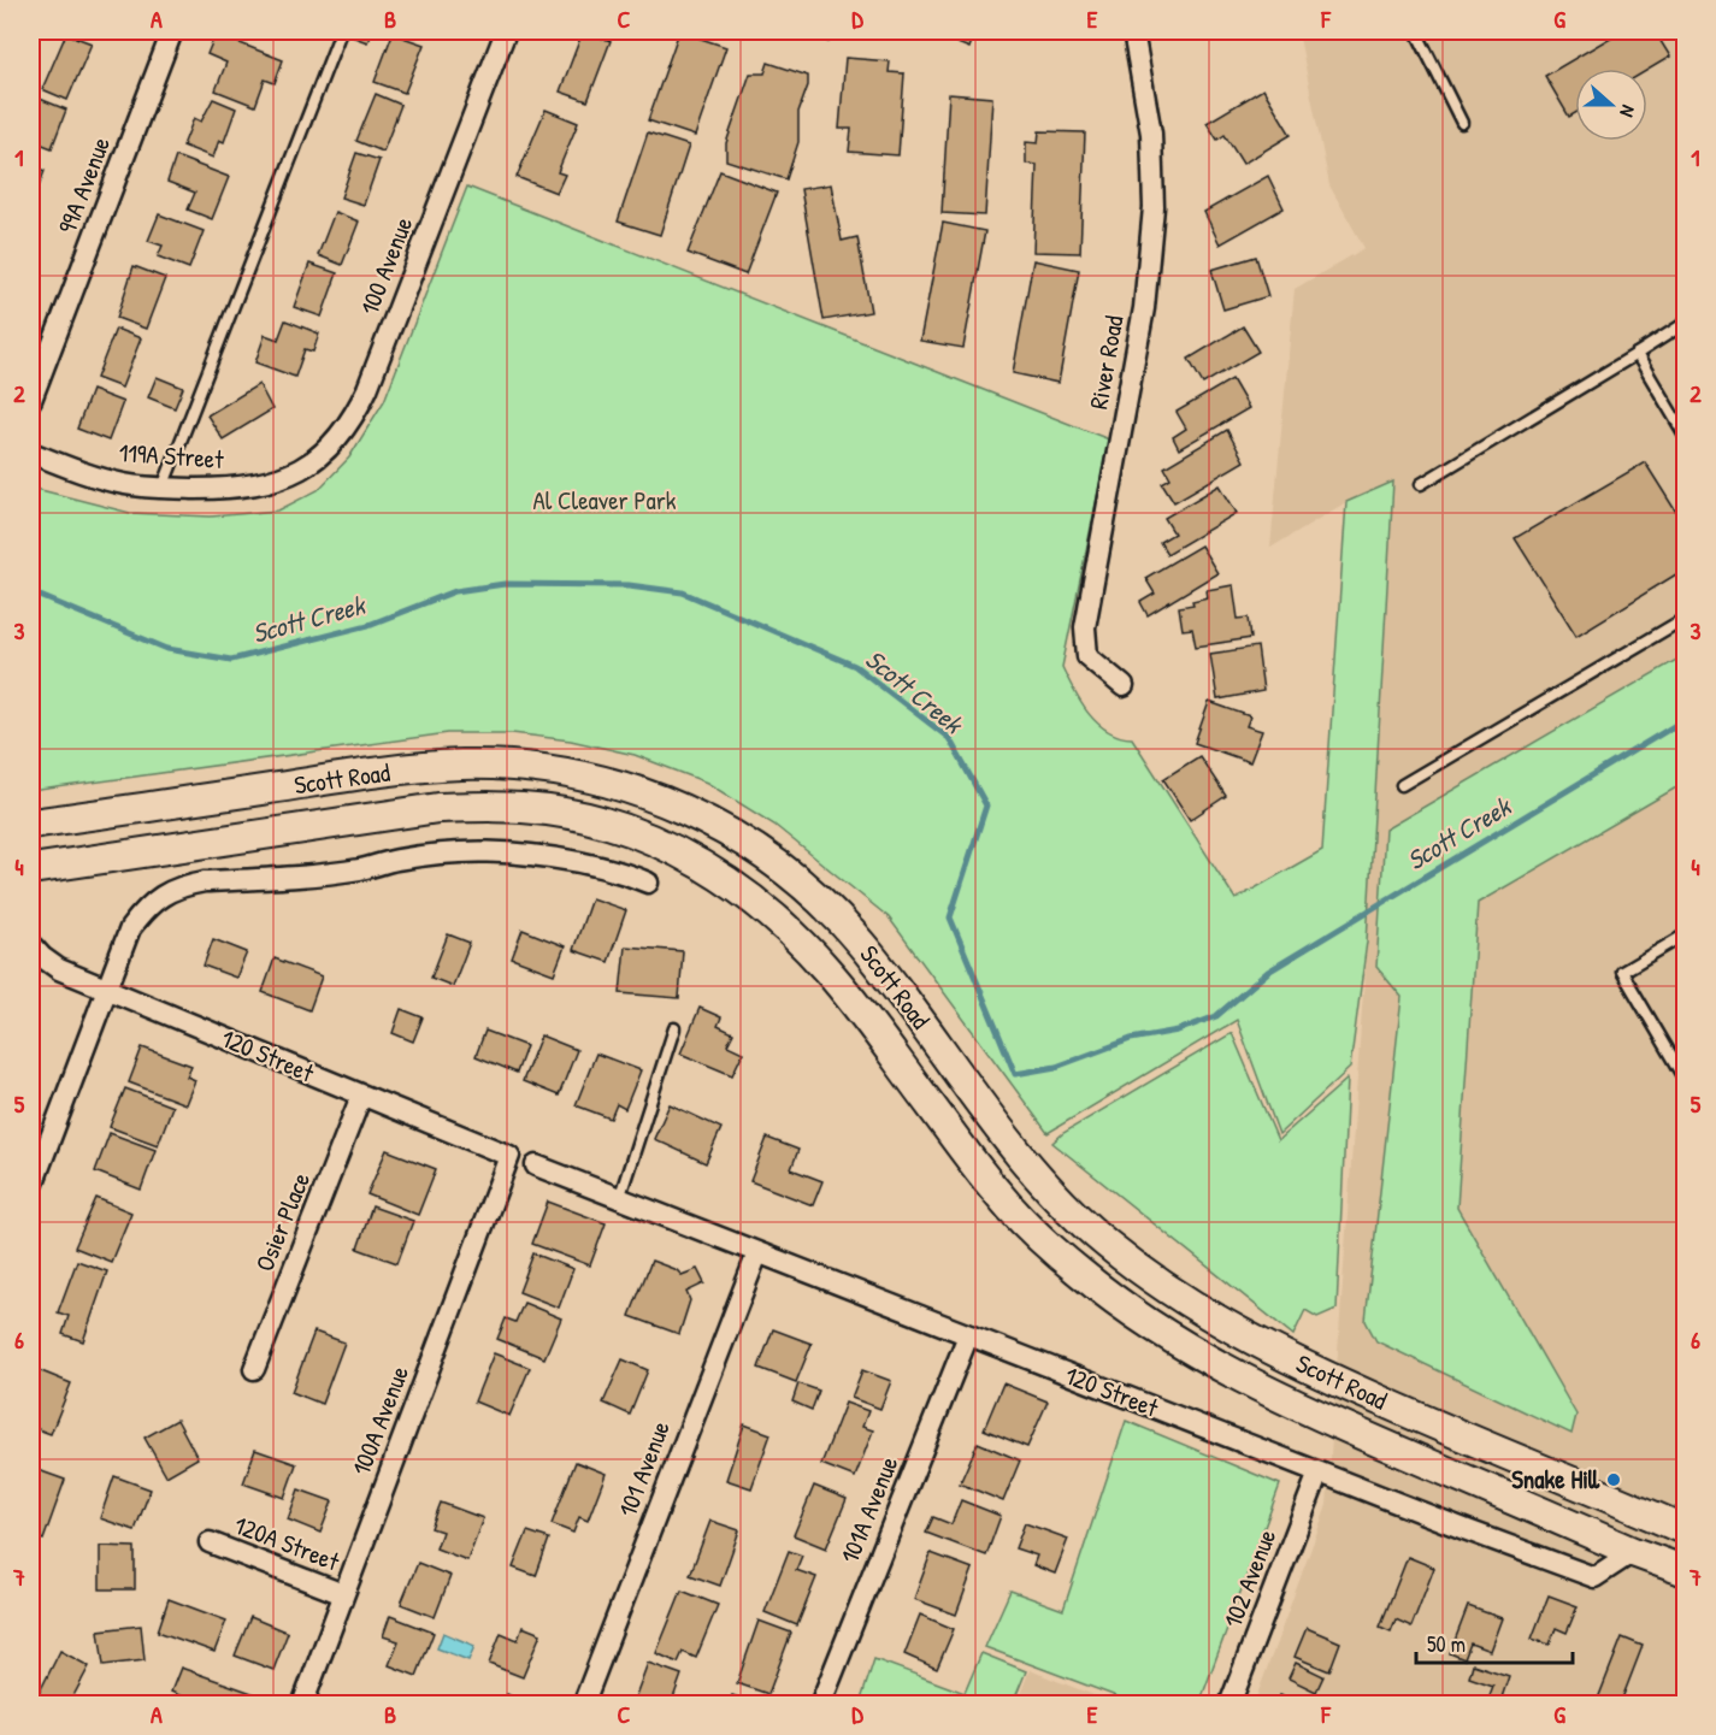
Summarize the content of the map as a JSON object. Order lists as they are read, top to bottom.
{
  "streets": {
    "main road": ["Scott Road"],
    "street": [
      "99A Avenue",
      "100 Avenue",
      "River Road",
      "119A Street",
      "120 Street",
      "Osier Place",
      "100A Avenue",
      "101 Avenue",
      "101A Avenue",
      "120A Street",
      "102 Avenue"
    ]
  },
  "crossings": [
    ["100 Avenue", "119A Street"],
    ["Scott Road", "120 Street"],
    ["120 Street", "Osier Place"],
    ["120 Street", "100A Avenue"],
    ["120 Street", "101 Avenue"],
    ["120 Street", "101A Avenue"],
    ["120 Street", "102 Avenue"],
    ["100A Avenue", "120A Street"]
  ],
  "water": ["Scott Creek"],
  "parks": ["Al Cleaver Park"],
  "places": ["Snake Hill"],
  "scale_bar": "50 m",
  "north": "right",
  "grid": {
    "columns": [
      "A",
      "B",
      "C",
      "D",
      "E",
      "F",
      "G"
    ],
    "rows": [
      "1",
      "2",
      "3",
      "4",
      "5",
      "6",
      "7"
    ]
  }
}
